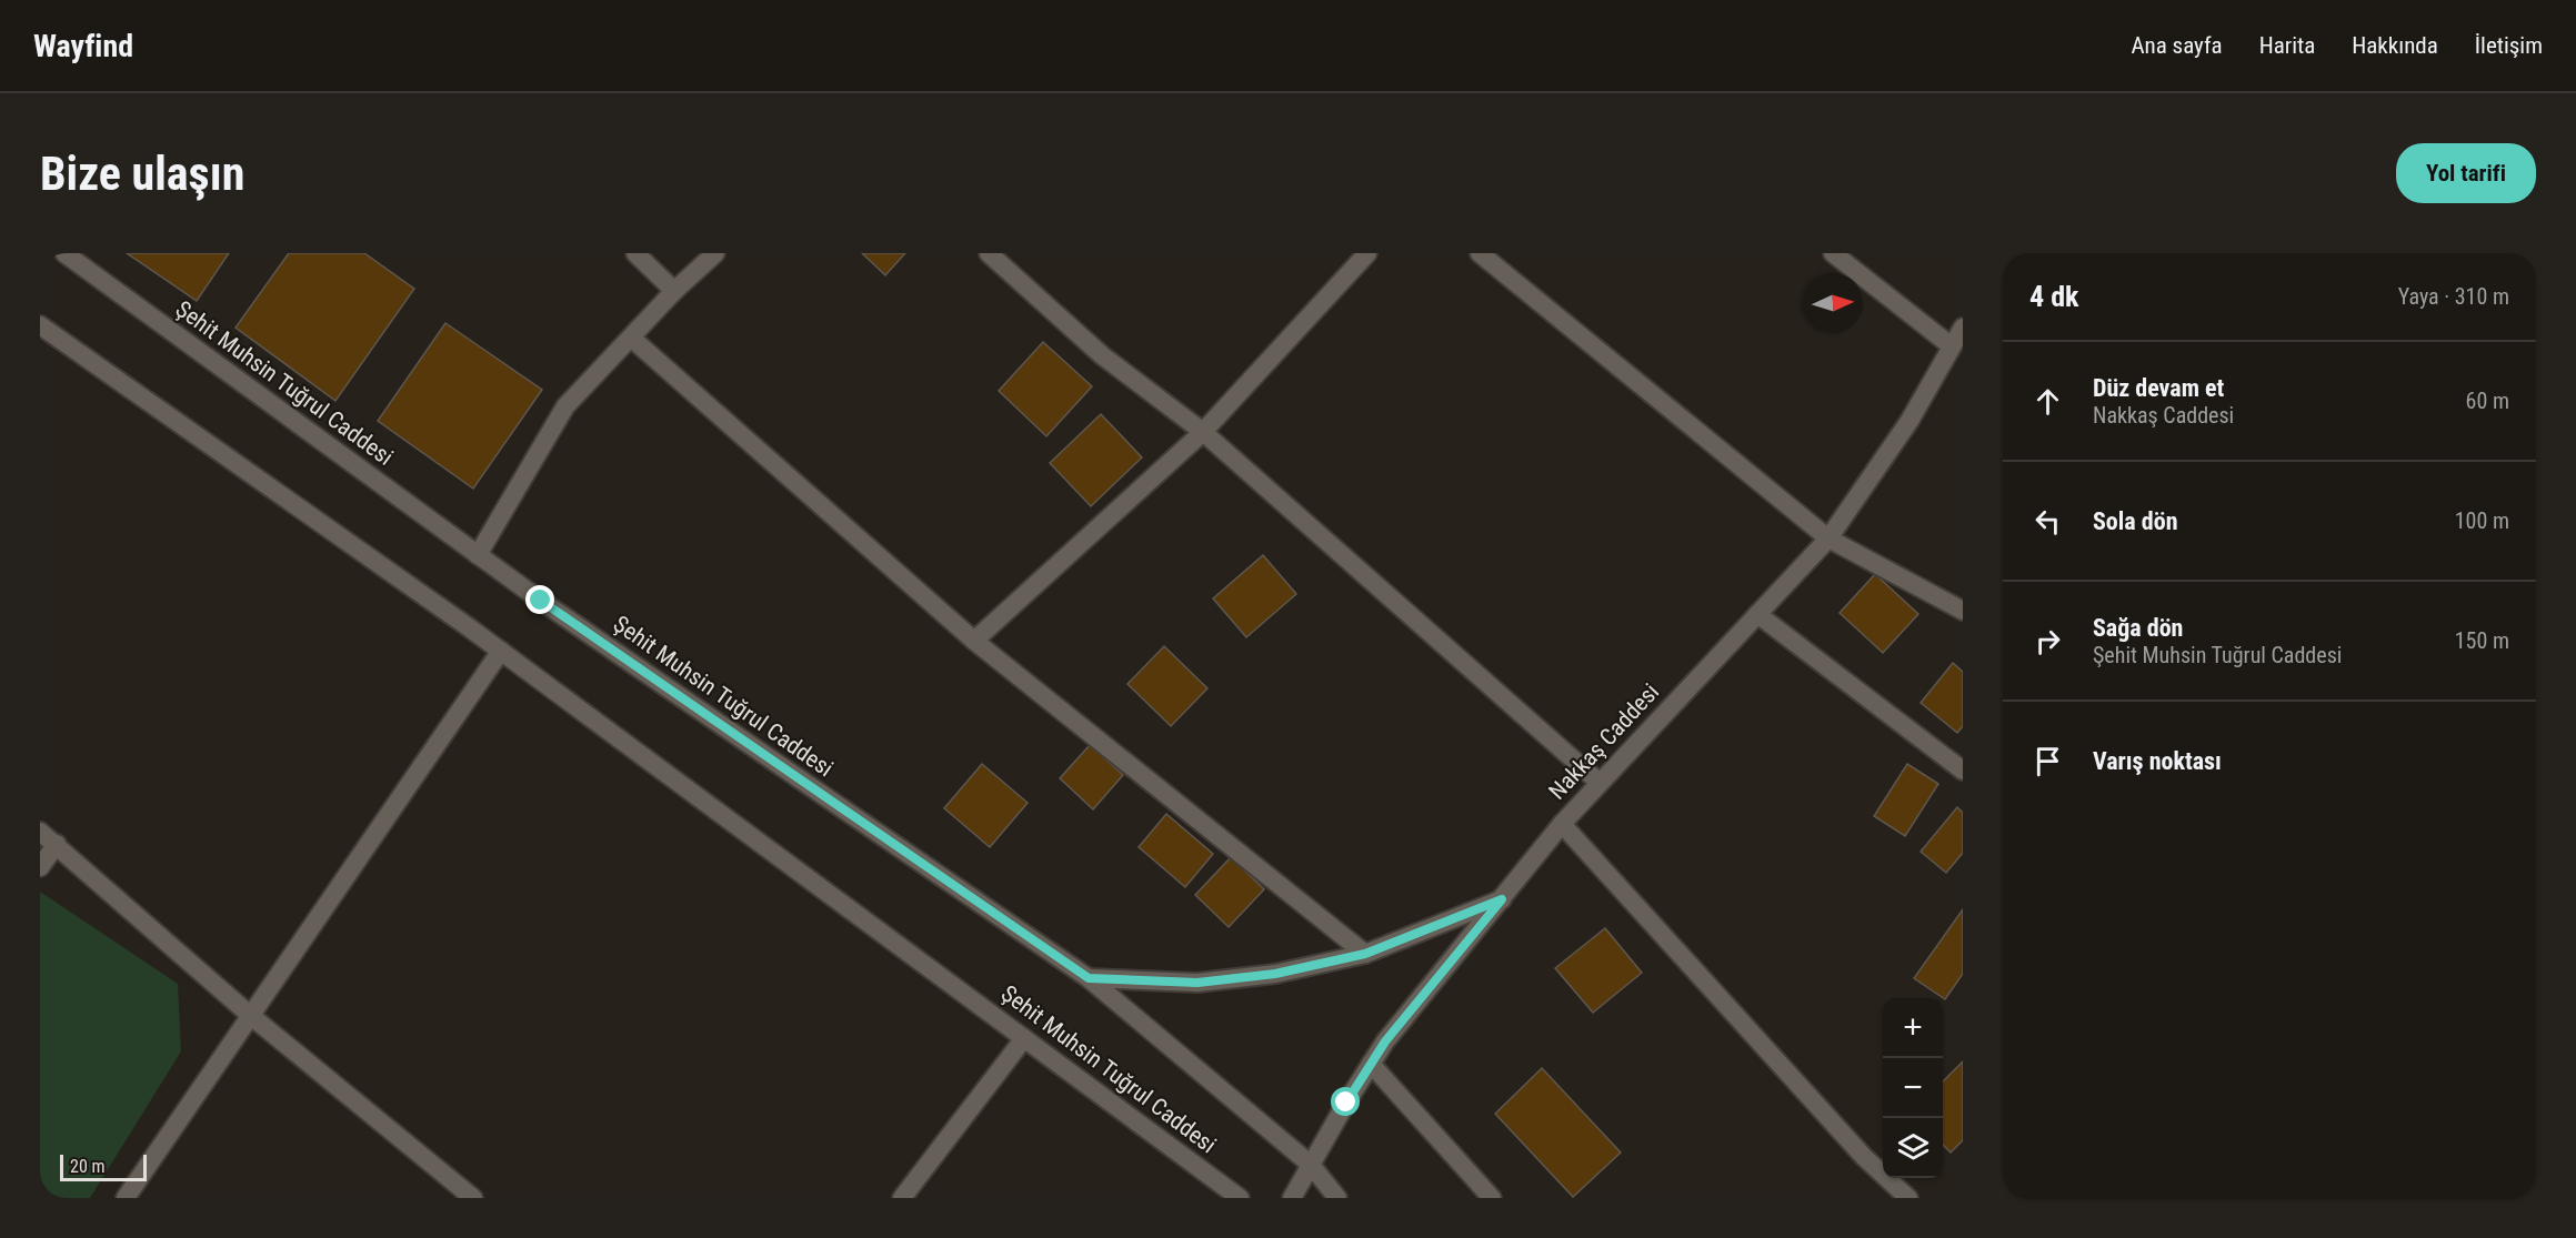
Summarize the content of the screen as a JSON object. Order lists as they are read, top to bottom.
{
  "streets": {
    "street": ["Şehit Muhsin Tuğrul Caddesi", "Nakkaş Caddesi"]
  },
  "crossings": [
    ["Şehit Muhsin Tuğrul Caddesi", "Nakkaş Caddesi"]
  ],
  "scale_bar": "20 m",
  "north": "right",
  "page": {
    "header": "Wayfind",
    "nav": [
      "Ana sayfa",
      "Harita",
      "Hakkında",
      "İletişim"
    ],
    "buttons": "Yol tarifi",
    "title": "Bize ulaşın",
    "heading": ["4 dk", "Yaya · 310 m"],
    "list": [
      ["Düz devam et", "Nakkaş Caddesi", "60 m"],
      ["Sola dön", "100 m"],
      ["Sağa dön", "Şehit Muhsin Tuğrul Caddesi", "150 m"],
      "Varış noktası"
    ],
    "map_buttons": ["+", "−"],
    "scale": "20 m"
  }
}
